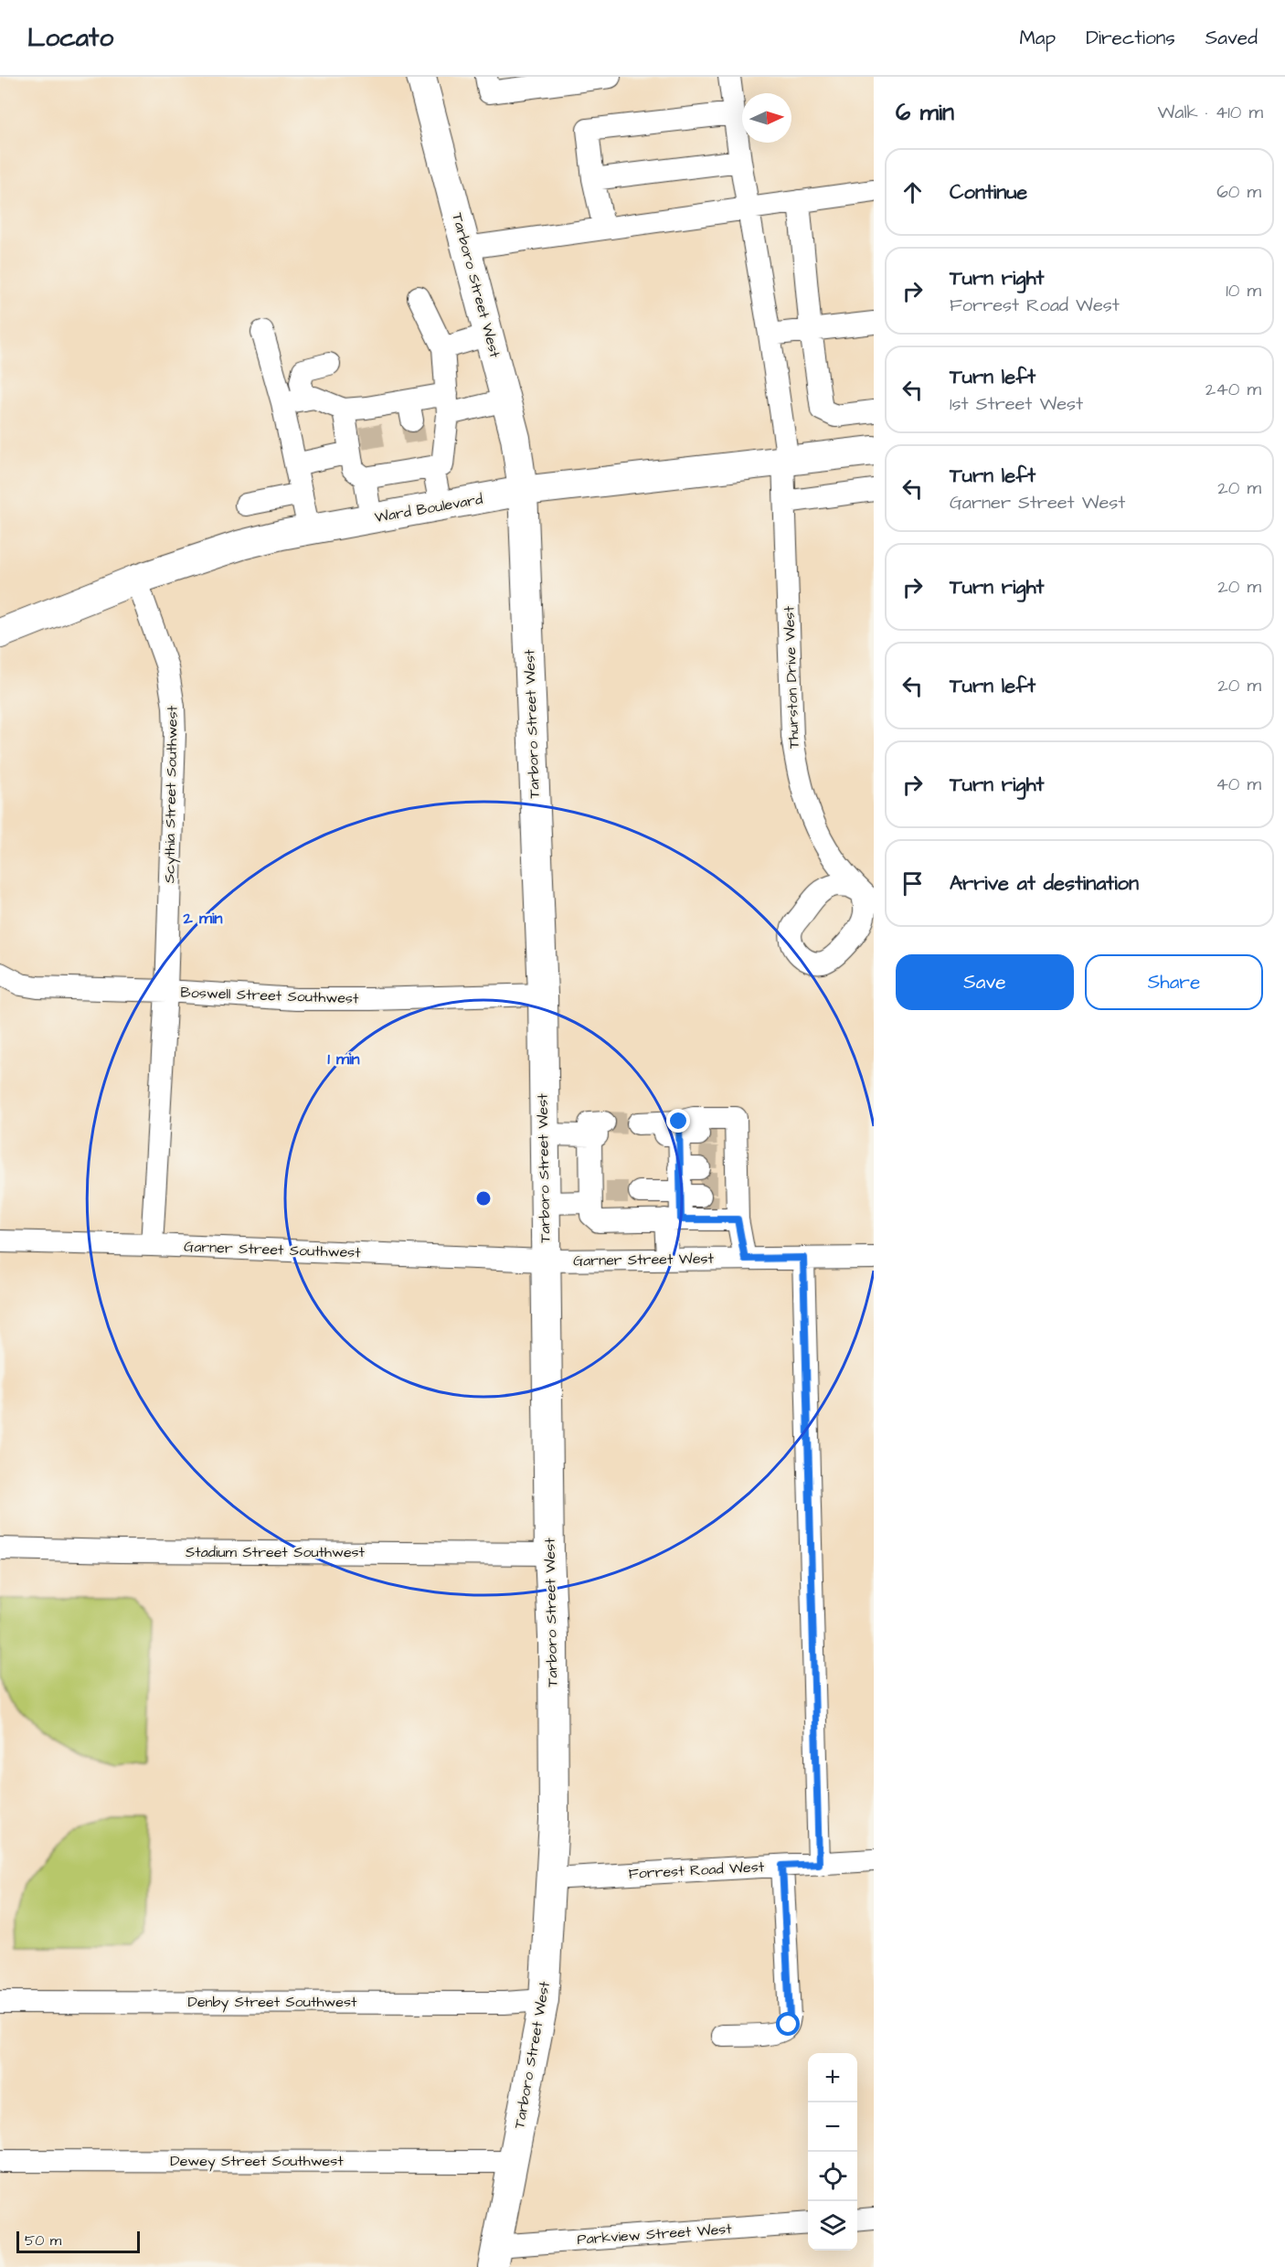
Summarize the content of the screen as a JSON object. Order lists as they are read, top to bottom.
{
  "streets": {
    "main road": ["Tarboro Street West", "Ward Boulevard"],
    "street": [
      "Thurston Drive West",
      "Scythia Street Southwest",
      "Boswell Street Southwest",
      "Garner Street Southwest",
      "Garner Street West",
      "Stadium Street Southwest",
      "Forrest Road West",
      "Denby Street Southwest",
      "Dewey Street Southwest",
      "Parkview Street West"
    ]
  },
  "crossings": [
    ["Tarboro Street West", "Ward Boulevard"],
    ["Tarboro Street West", "Boswell Street Southwest"],
    ["Tarboro Street West", "Garner Street Southwest"],
    ["Tarboro Street West", "Garner Street West"],
    ["Tarboro Street West", "Stadium Street Southwest"],
    ["Tarboro Street West", "Forrest Road West"],
    ["Tarboro Street West", "Denby Street Southwest"],
    ["Tarboro Street West", "Dewey Street Southwest"],
    ["Tarboro Street West", "Parkview Street West"],
    ["Ward Boulevard", "Thurston Drive West"],
    ["Ward Boulevard", "Scythia Street Southwest"],
    ["Scythia Street Southwest", "Boswell Street Southwest"],
    ["Scythia Street Southwest", "Garner Street Southwest"],
    ["Garner Street Southwest", "Garner Street West"]
  ],
  "scale_bar": "50 m",
  "north": "right",
  "page": {
    "header": "Locato",
    "nav": ["Map", "Directions", "Saved"],
    "heading": ["6 min", "Walk · 410 m"],
    "list": [
      ["Continue", "60 m"],
      ["Turn right", "Forrest Road West", "10 m"],
      ["Turn left", "1st Street West", "240 m"],
      ["Turn left", "Garner Street West", "20 m"],
      ["Turn right", "20 m"],
      ["Turn left", "20 m"],
      ["Turn right", "40 m"],
      "Arrive at destination"
    ],
    "buttons": ["Save", "Share"],
    "map_buttons": ["+", "−"],
    "scale": "50 m"
  },
  "rings": ["2 min", "1 min"]
}
